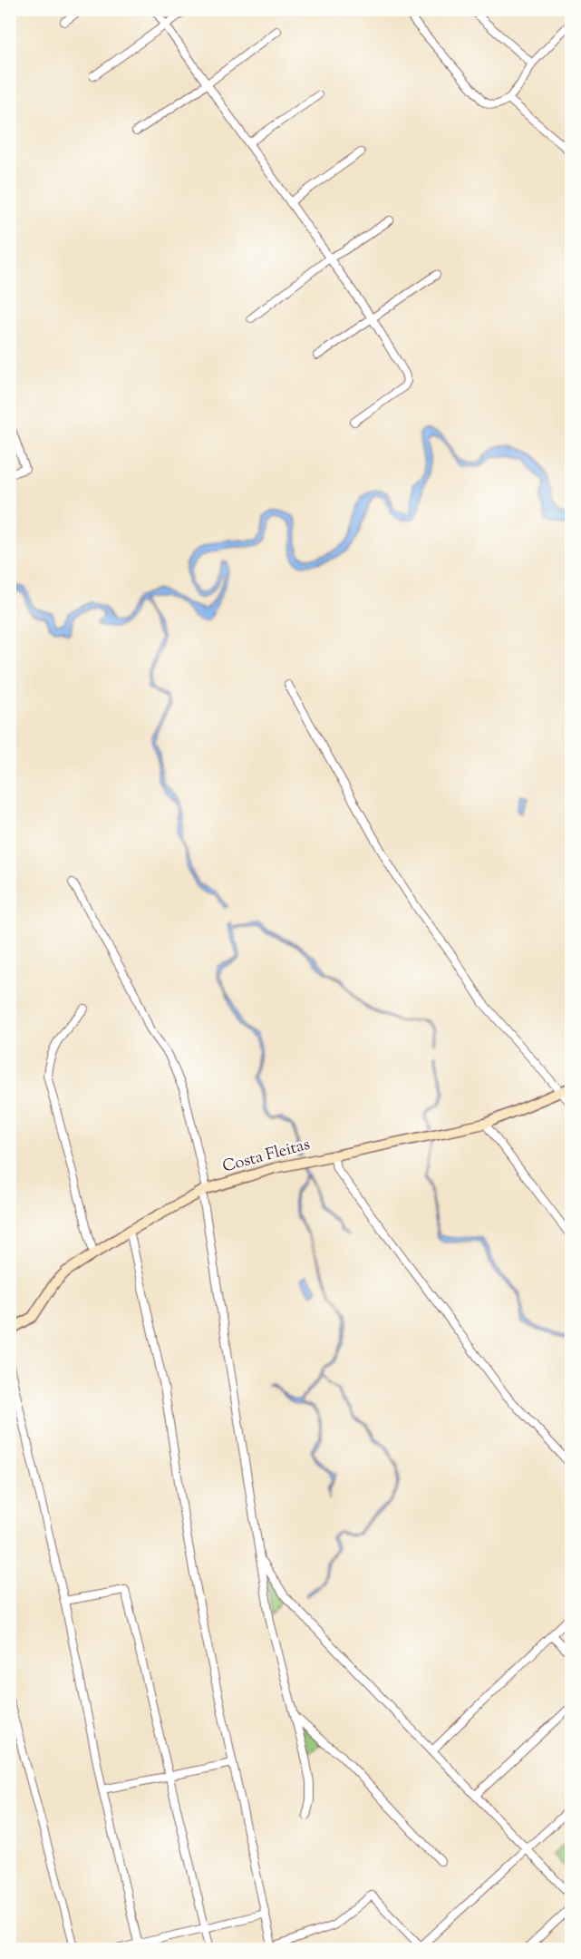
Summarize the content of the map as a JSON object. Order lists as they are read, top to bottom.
{
  "streets": {
    "main road": ["Costa Fleitas"]
  }
}
